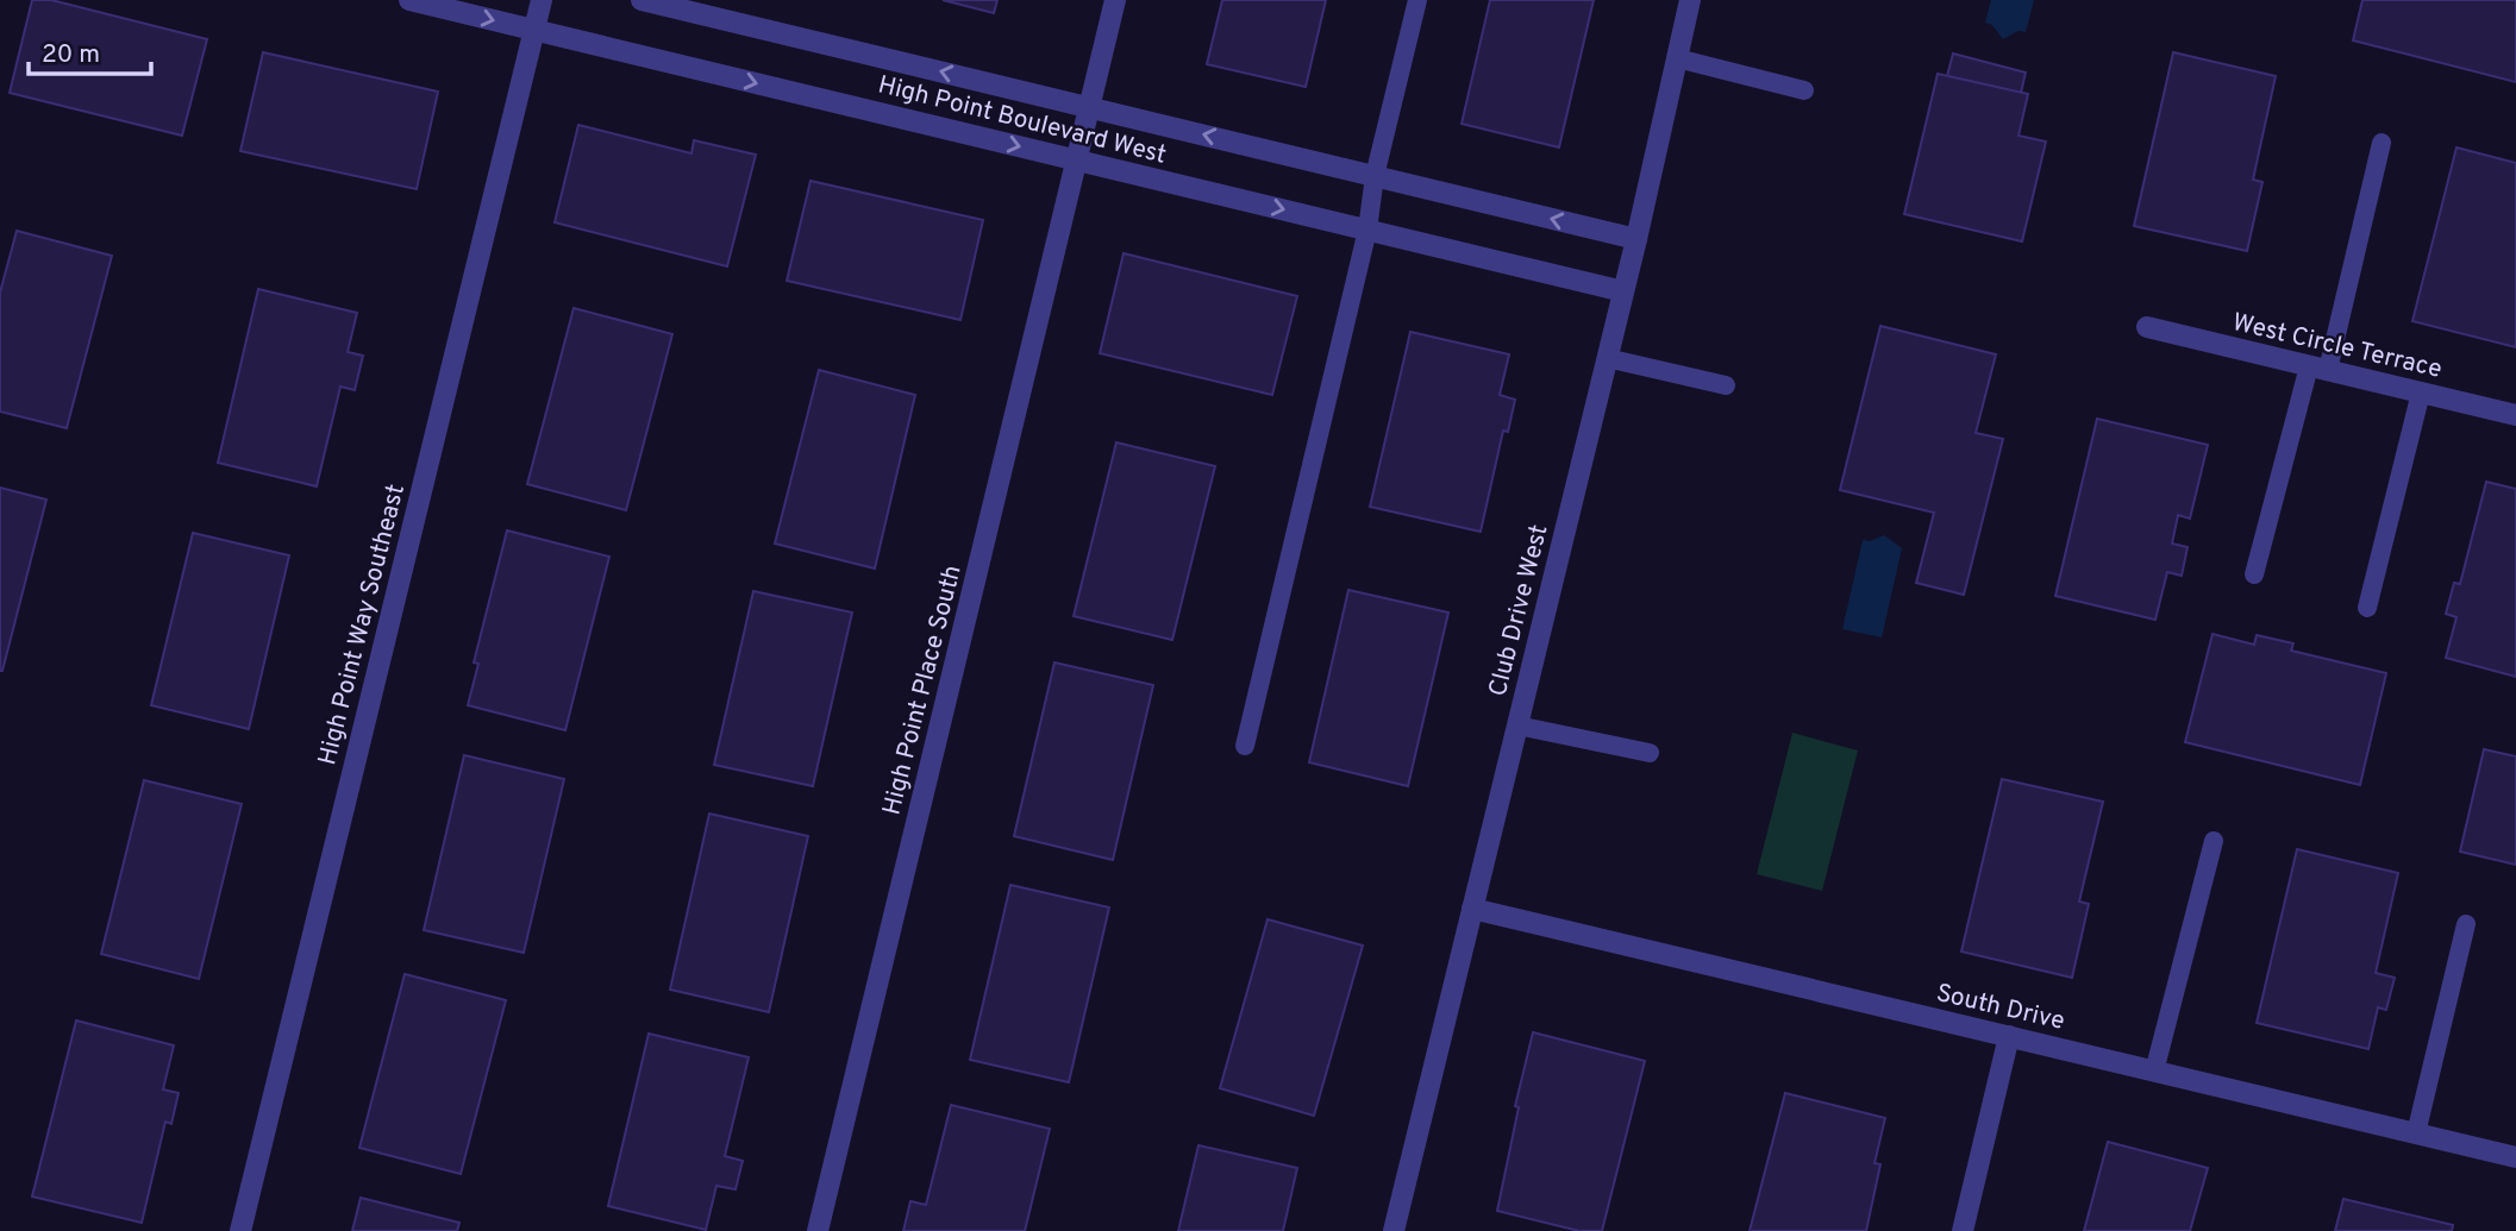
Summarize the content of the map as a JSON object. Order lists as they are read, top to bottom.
{
  "streets": {
    "street": [
      "High Point Boulevard West",
      "West Circle Terrace",
      "Club Drive West",
      "High Point Way Southeast",
      "High Point Place South",
      "South Drive"
    ]
  },
  "crossings": [
    ["High Point Boulevard West", "Club Drive West"],
    ["High Point Boulevard West", "High Point Way Southeast"],
    ["High Point Boulevard West", "High Point Place South"],
    ["Club Drive West", "South Drive"]
  ],
  "scale_bar": "20 m"
}
